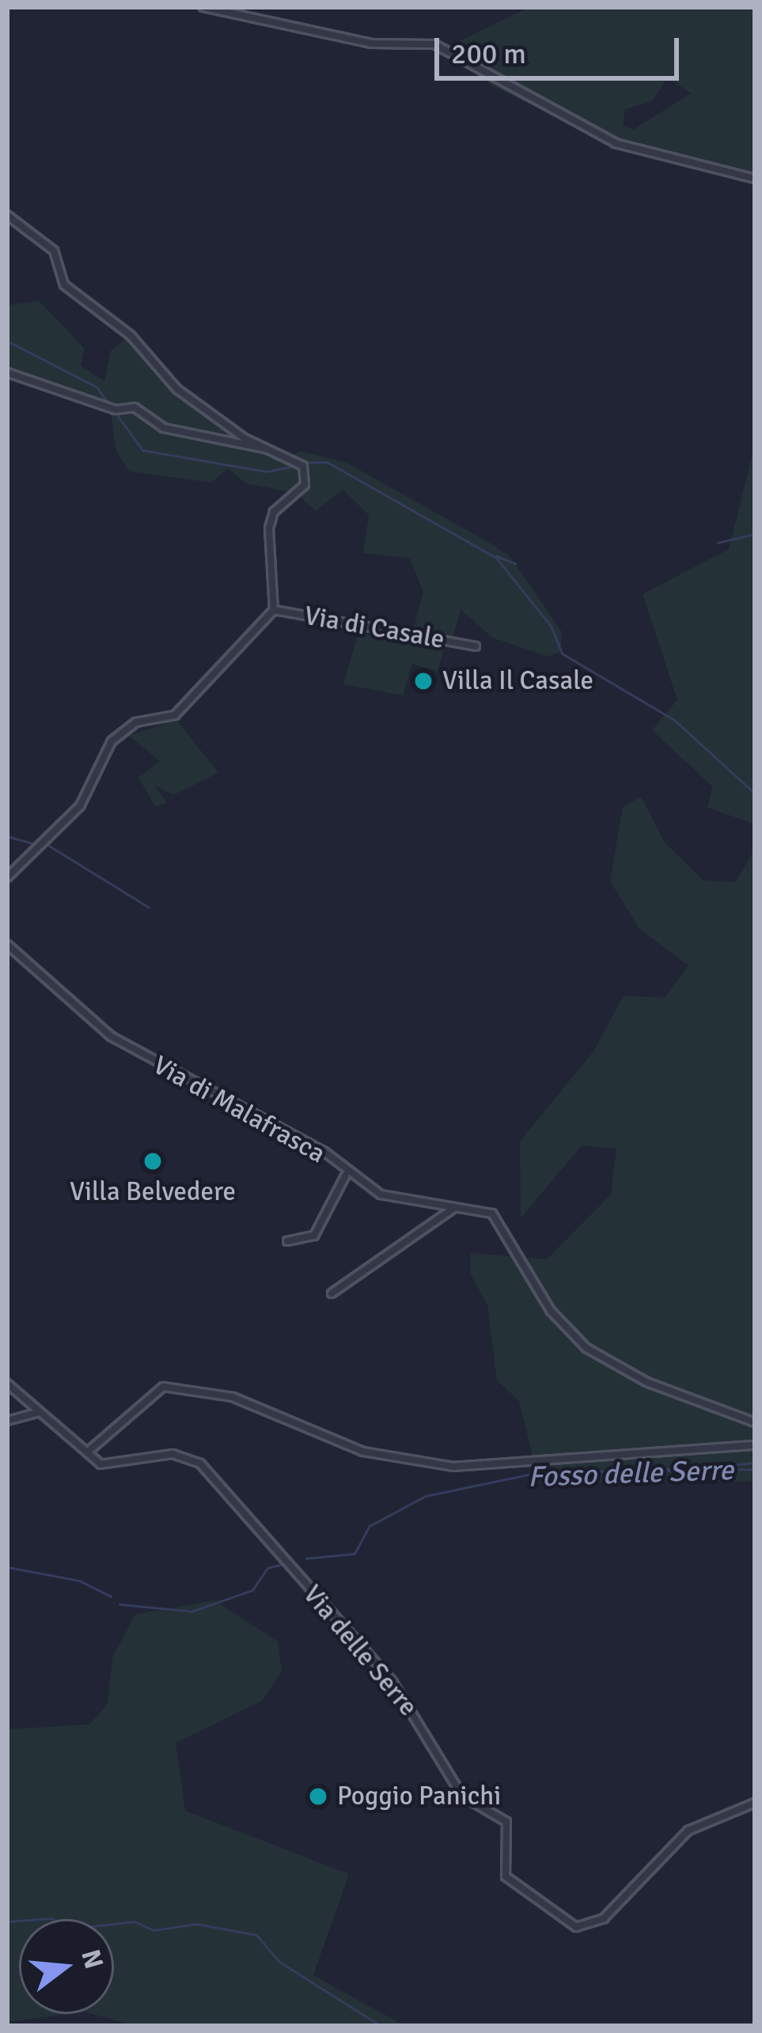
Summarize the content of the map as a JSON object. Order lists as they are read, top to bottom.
{
  "streets": {
    "street": ["Via di Casale", "Via di Malafrasca", "Via delle Serre"]
  },
  "water": ["Fosso delle Serre"],
  "places": ["Villa Il Casale", "Villa Belvedere", "Poggio Panichi"],
  "scale_bar": "200 m",
  "north": "right"
}
